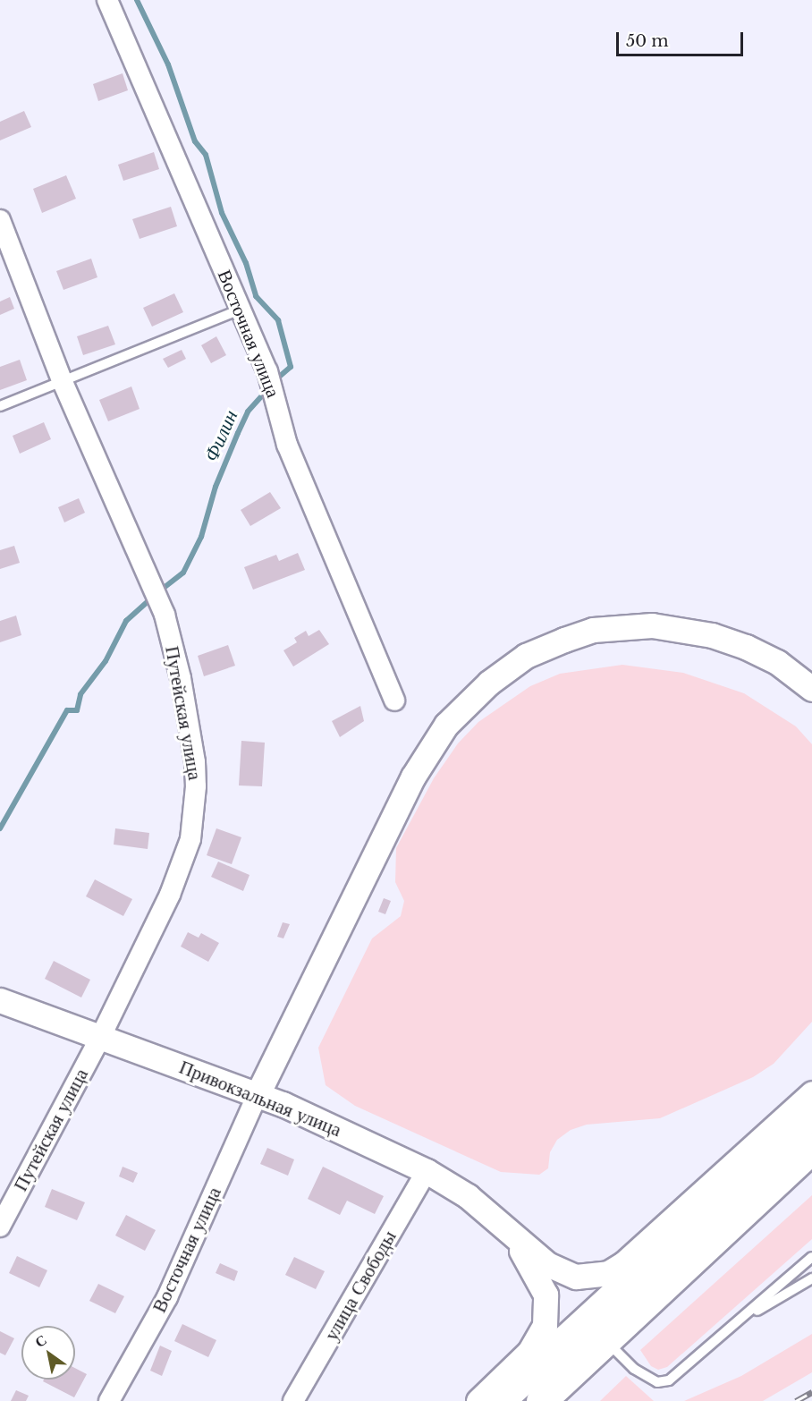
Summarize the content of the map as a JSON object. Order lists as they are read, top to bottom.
{
  "streets": {
    "street": [
      "Восточная улица",
      "Путейская улица",
      "Привокзальная улица",
      "улица Свободы"
    ]
  },
  "crossings": [
    ["Восточная улица", "Привокзальная улица"],
    ["Путейская улица", "Привокзальная улица"],
    ["Привокзальная улица", "улица Свободы"]
  ],
  "water": ["Филин"],
  "scale_bar": "50 m",
  "north": "top left"
}
